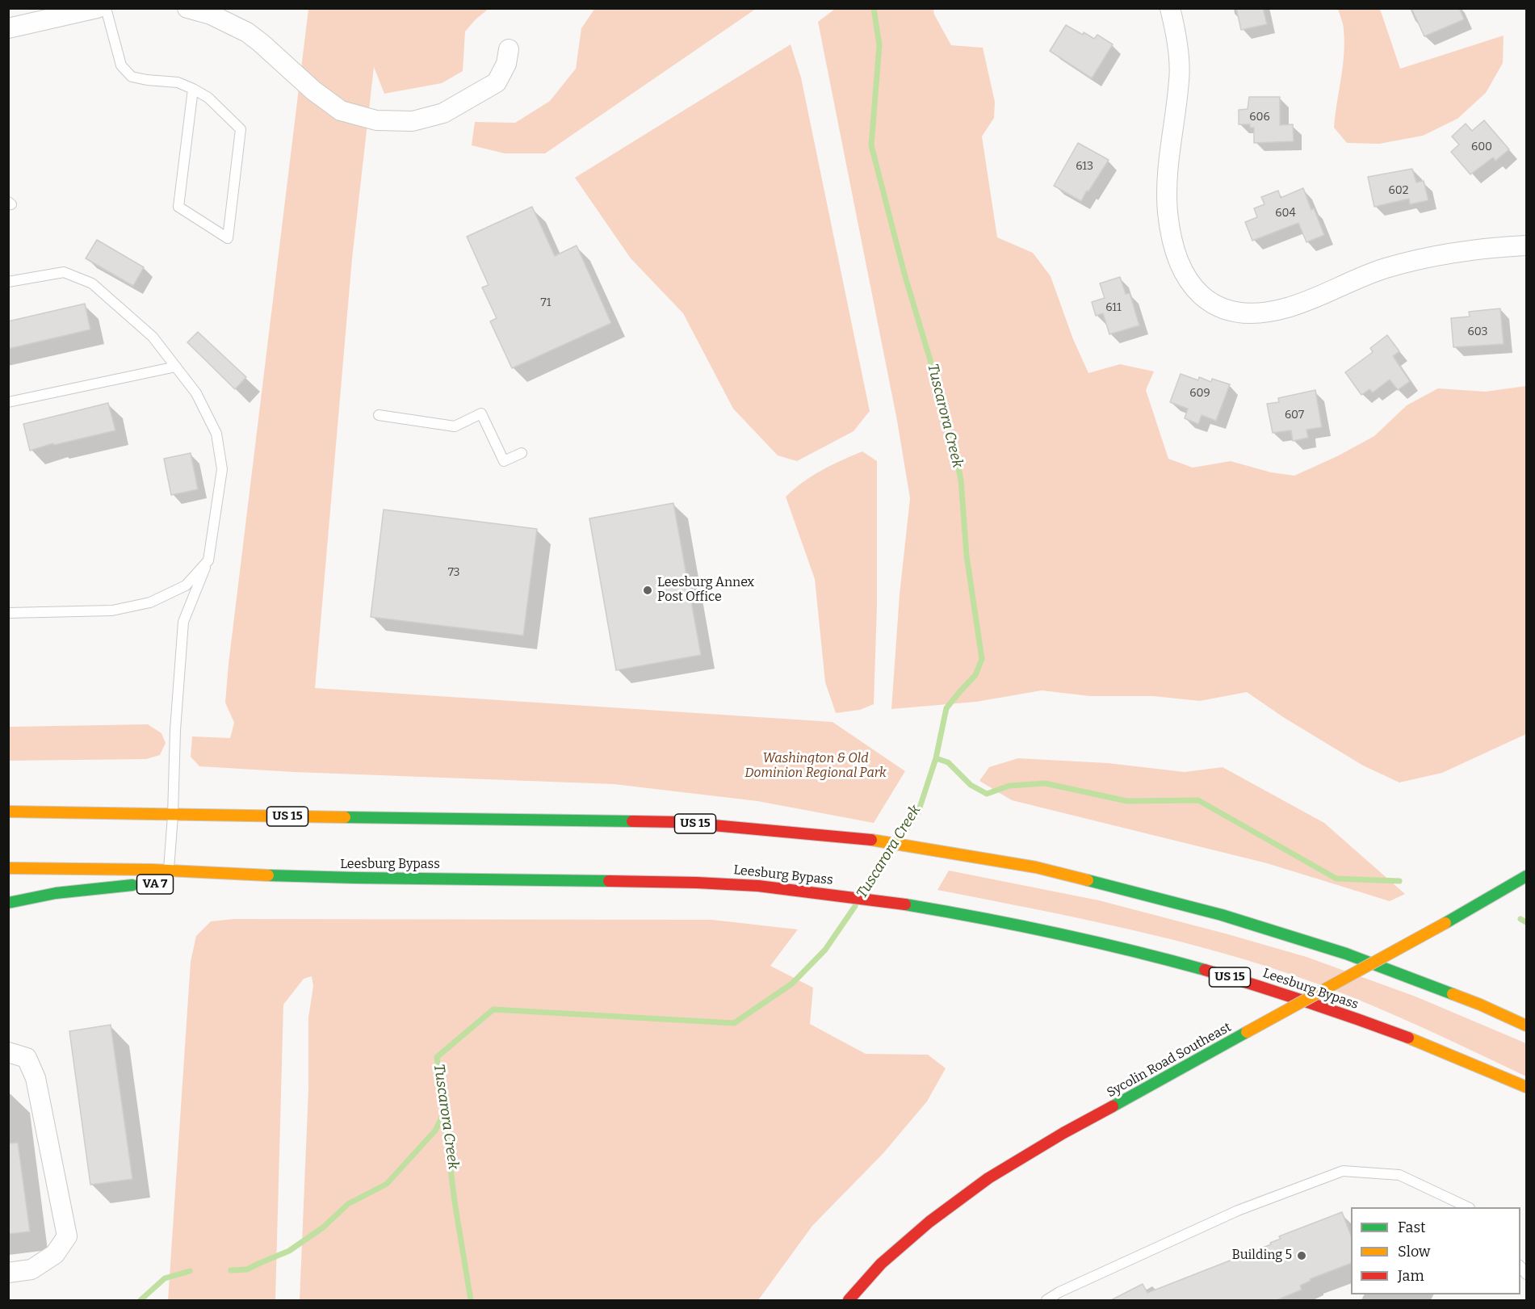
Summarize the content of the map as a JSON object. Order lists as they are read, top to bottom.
{
  "streets": {
    "main road": [
      "US 15",
      "Leesburg Bypass",
      "VA 7",
      "Sycolin Road Southeast"
    ]
  },
  "crossings": [
    ["Leesburg Bypass", "VA 7"]
  ],
  "water": ["Tuscarora Creek"],
  "parks": ["Washington & Old Dominion Regional Park"],
  "places": ["Leesburg Annex Post Office", "Building 5"],
  "house_numbers": [
    "606",
    "600",
    "613",
    "602",
    "604",
    "71",
    "611",
    "603",
    "609",
    "607",
    "73"
  ],
  "legend": ["Fast", "Slow", "Jam"]
}
